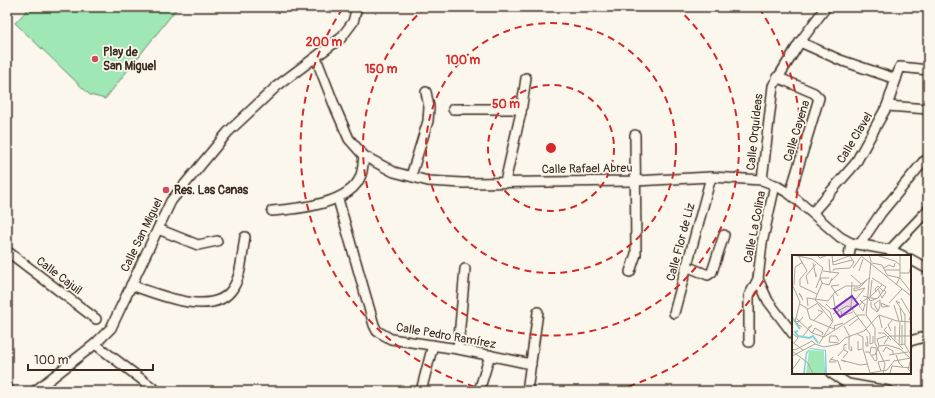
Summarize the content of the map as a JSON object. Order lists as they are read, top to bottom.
{
  "streets": {
    "street": [
      "Calle Cayena",
      "Calle Orquídeas",
      "Calle Clavel",
      "Calle Rafael Abreu",
      "Calle La Colina",
      "Calle San Miguel",
      "Calle Flor de Liz",
      "Calle Cajuil",
      "Calle Pedro Ramírez"
    ]
  },
  "crossings": [
    ["Calle Cayena", "Calle Orquídeas"],
    ["Calle Cayena", "Calle Rafael Abreu"],
    ["Calle Orquídeas", "Calle Rafael Abreu"],
    ["Calle Clavel", "Calle Rafael Abreu"],
    ["Calle Rafael Abreu", "Calle La Colina"],
    ["Calle Rafael Abreu", "Calle San Miguel"],
    ["Calle Rafael Abreu", "Calle Flor de Liz"]
  ],
  "places": ["Play de San Miguel", "Res. Las Canas"],
  "scale_bar": "100 m",
  "rings": [
    "200 m",
    "100 m",
    "150 m",
    "50 m"
  ]
}
